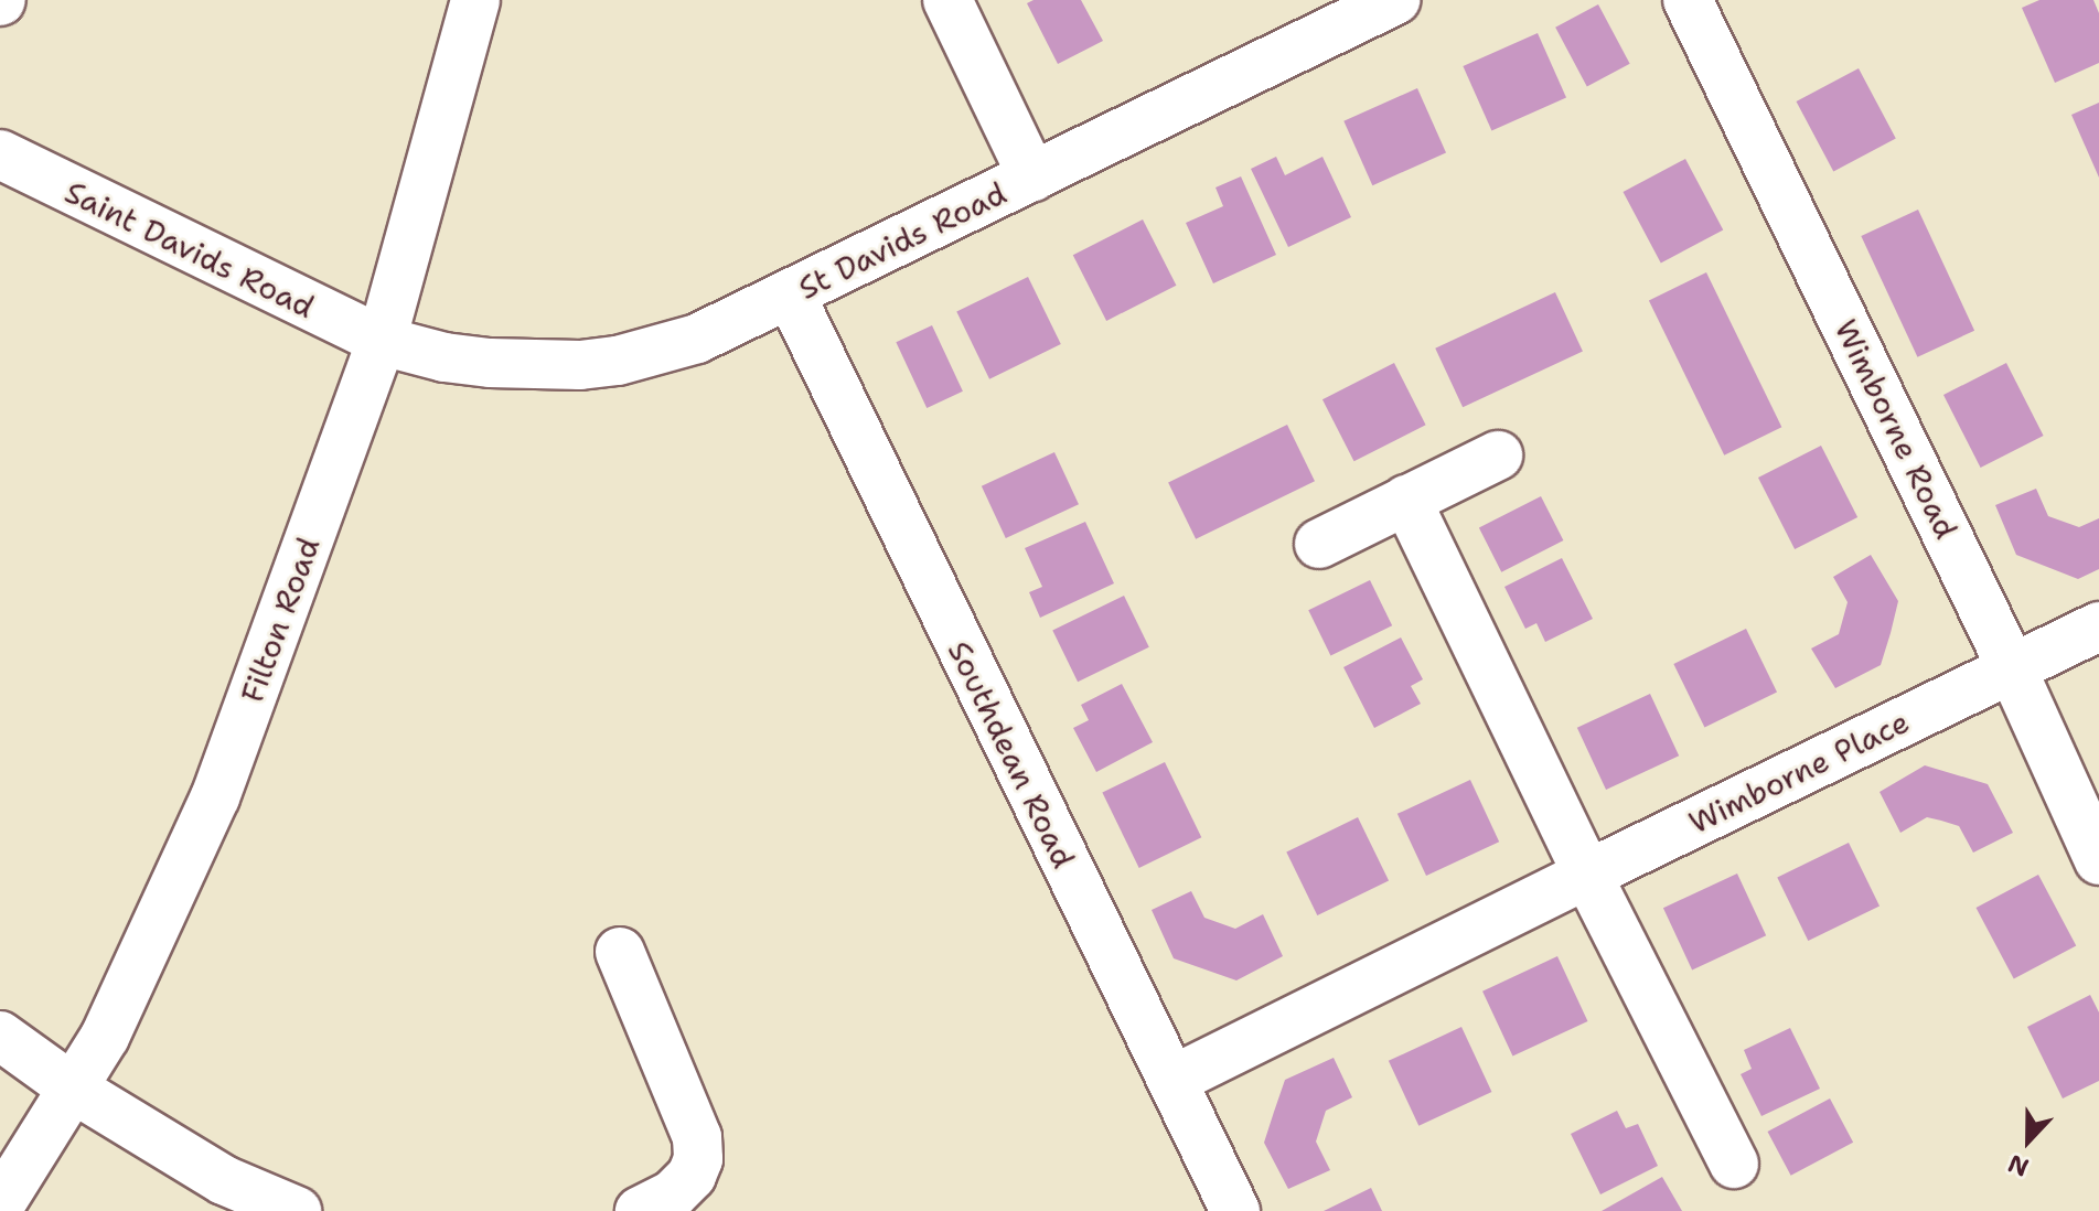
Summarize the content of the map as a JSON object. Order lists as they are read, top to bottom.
{
  "streets": {
    "street": [
      "St Davids Road",
      "Saint Davids Road",
      "Wimborne Road",
      "Filton Road",
      "Southdean Road",
      "Wimborne Place"
    ]
  },
  "crossings": [
    ["St Davids Road", "Saint Davids Road"],
    ["St Davids Road", "Filton Road"],
    ["St Davids Road", "Southdean Road"],
    ["Saint Davids Road", "Filton Road"],
    ["Wimborne Road", "Wimborne Place"],
    ["Southdean Road", "Wimborne Place"]
  ],
  "north": "bottom"
}
